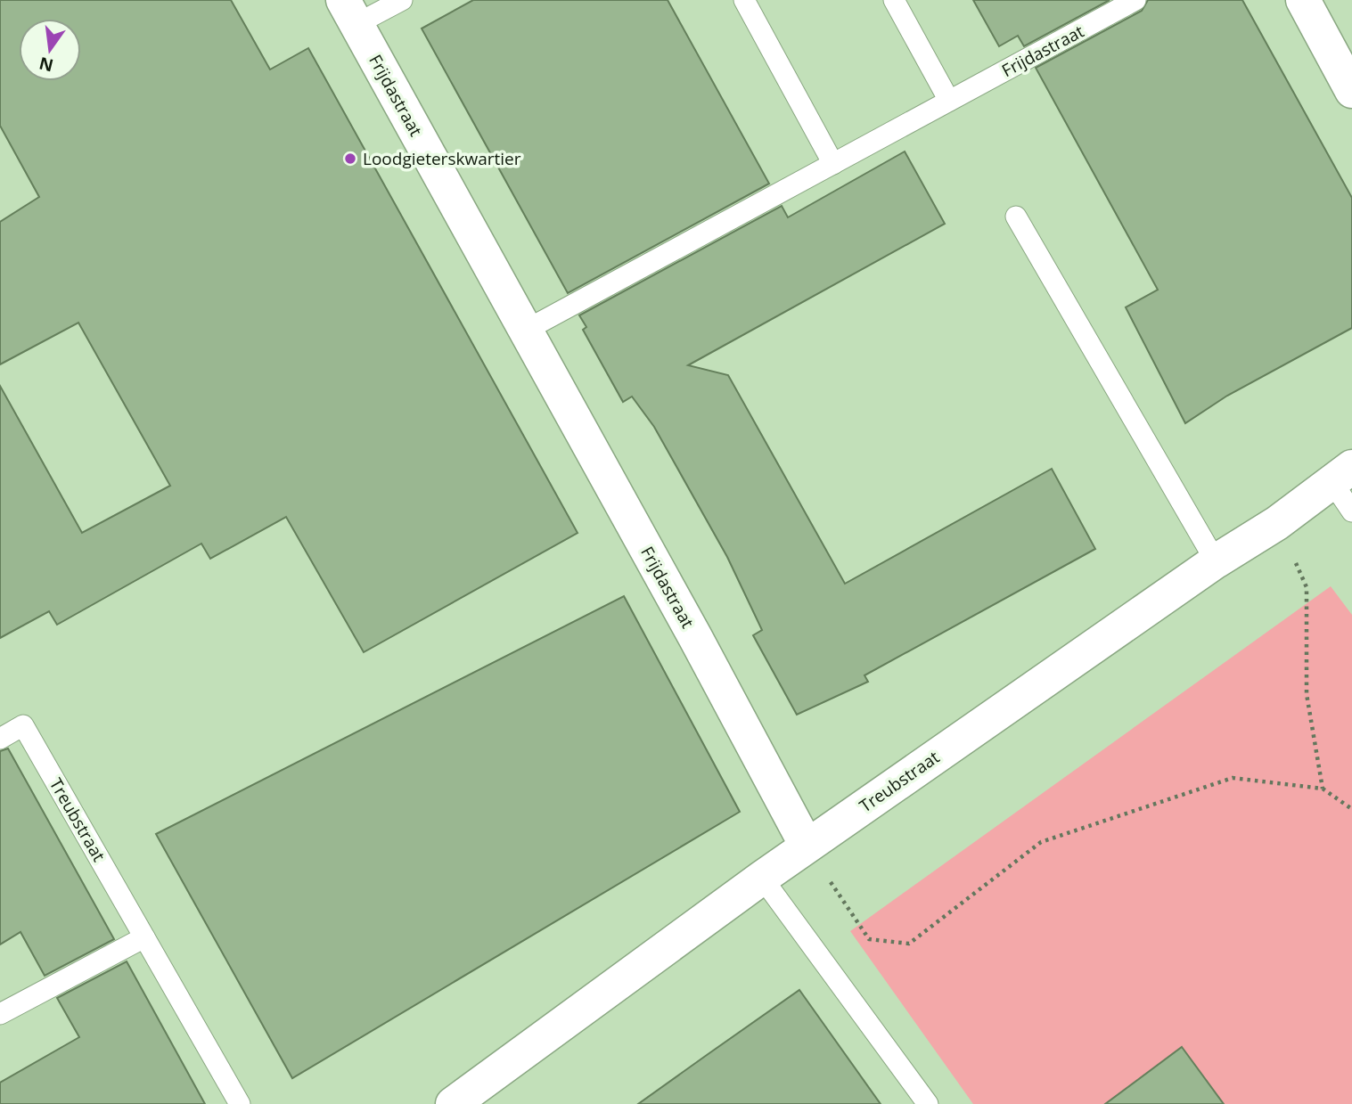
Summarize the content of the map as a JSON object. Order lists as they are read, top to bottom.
{
  "streets": {
    "street": ["Frijdastraat", "Treubstraat"]
  },
  "crossings": [
    ["Frijdastraat", "Treubstraat"]
  ],
  "places": ["Loodgieterskwartier"],
  "north": "bottom"
}
